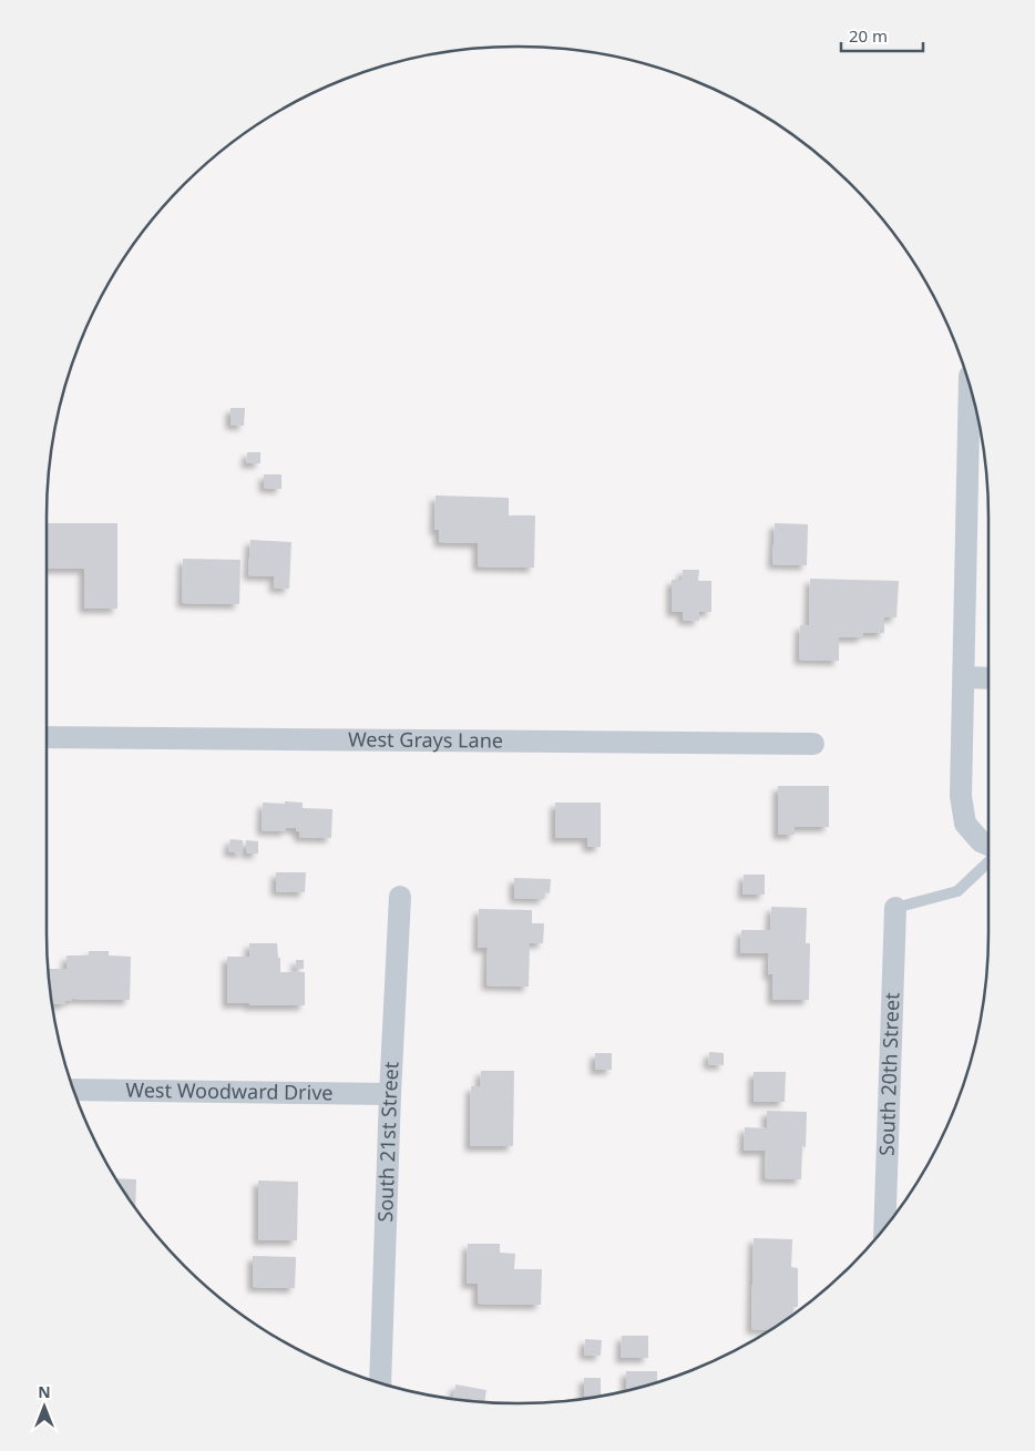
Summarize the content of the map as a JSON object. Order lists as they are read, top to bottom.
{
  "streets": {
    "street": [
      "West Grays Lane",
      "South 20th Street",
      "West Woodward Drive",
      "South 21st Street"
    ]
  },
  "crossings": [
    ["West Woodward Drive", "South 21st Street"]
  ],
  "scale_bar": "20 m",
  "north": "top"
}
